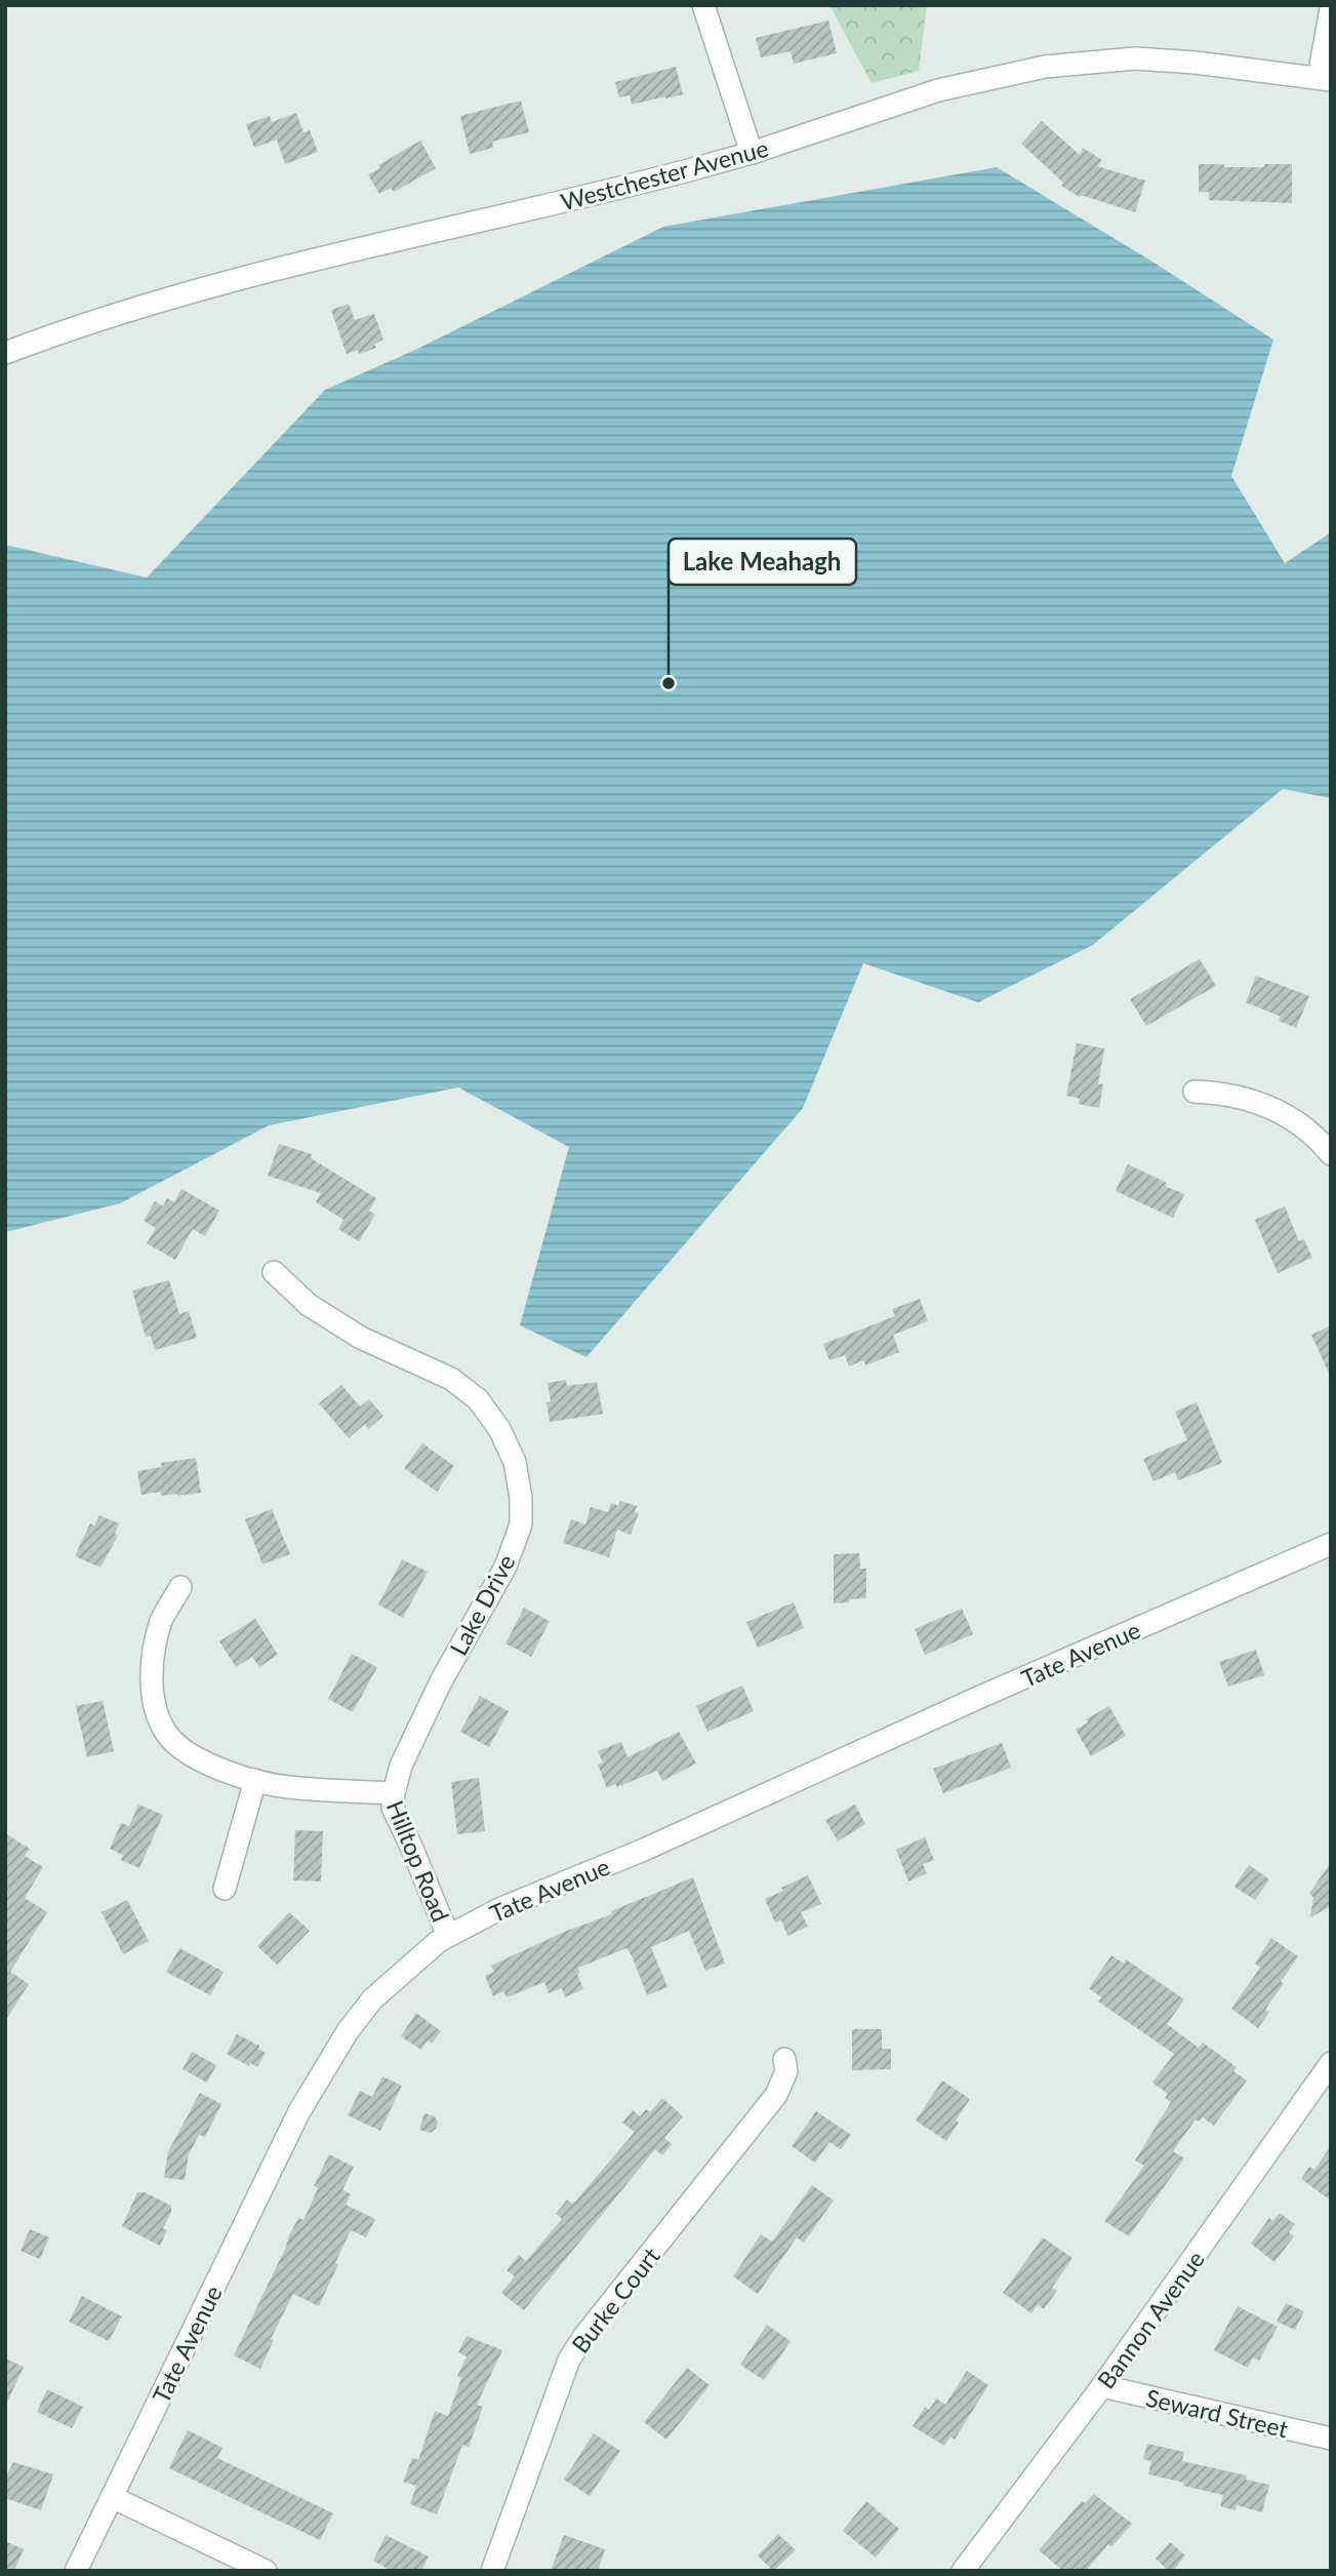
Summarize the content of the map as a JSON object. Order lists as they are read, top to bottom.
{
  "streets": {
    "street": [
      "Westchester Avenue",
      "Lake Drive",
      "Tate Avenue",
      "Hilltop Road",
      "Burke Court",
      "Bannon Avenue",
      "Seward Street"
    ]
  },
  "crossings": [
    ["Lake Drive", "Hilltop Road"],
    ["Tate Avenue", "Hilltop Road"],
    ["Bannon Avenue", "Seward Street"]
  ],
  "places": ["Lake Meahagh"]
}
